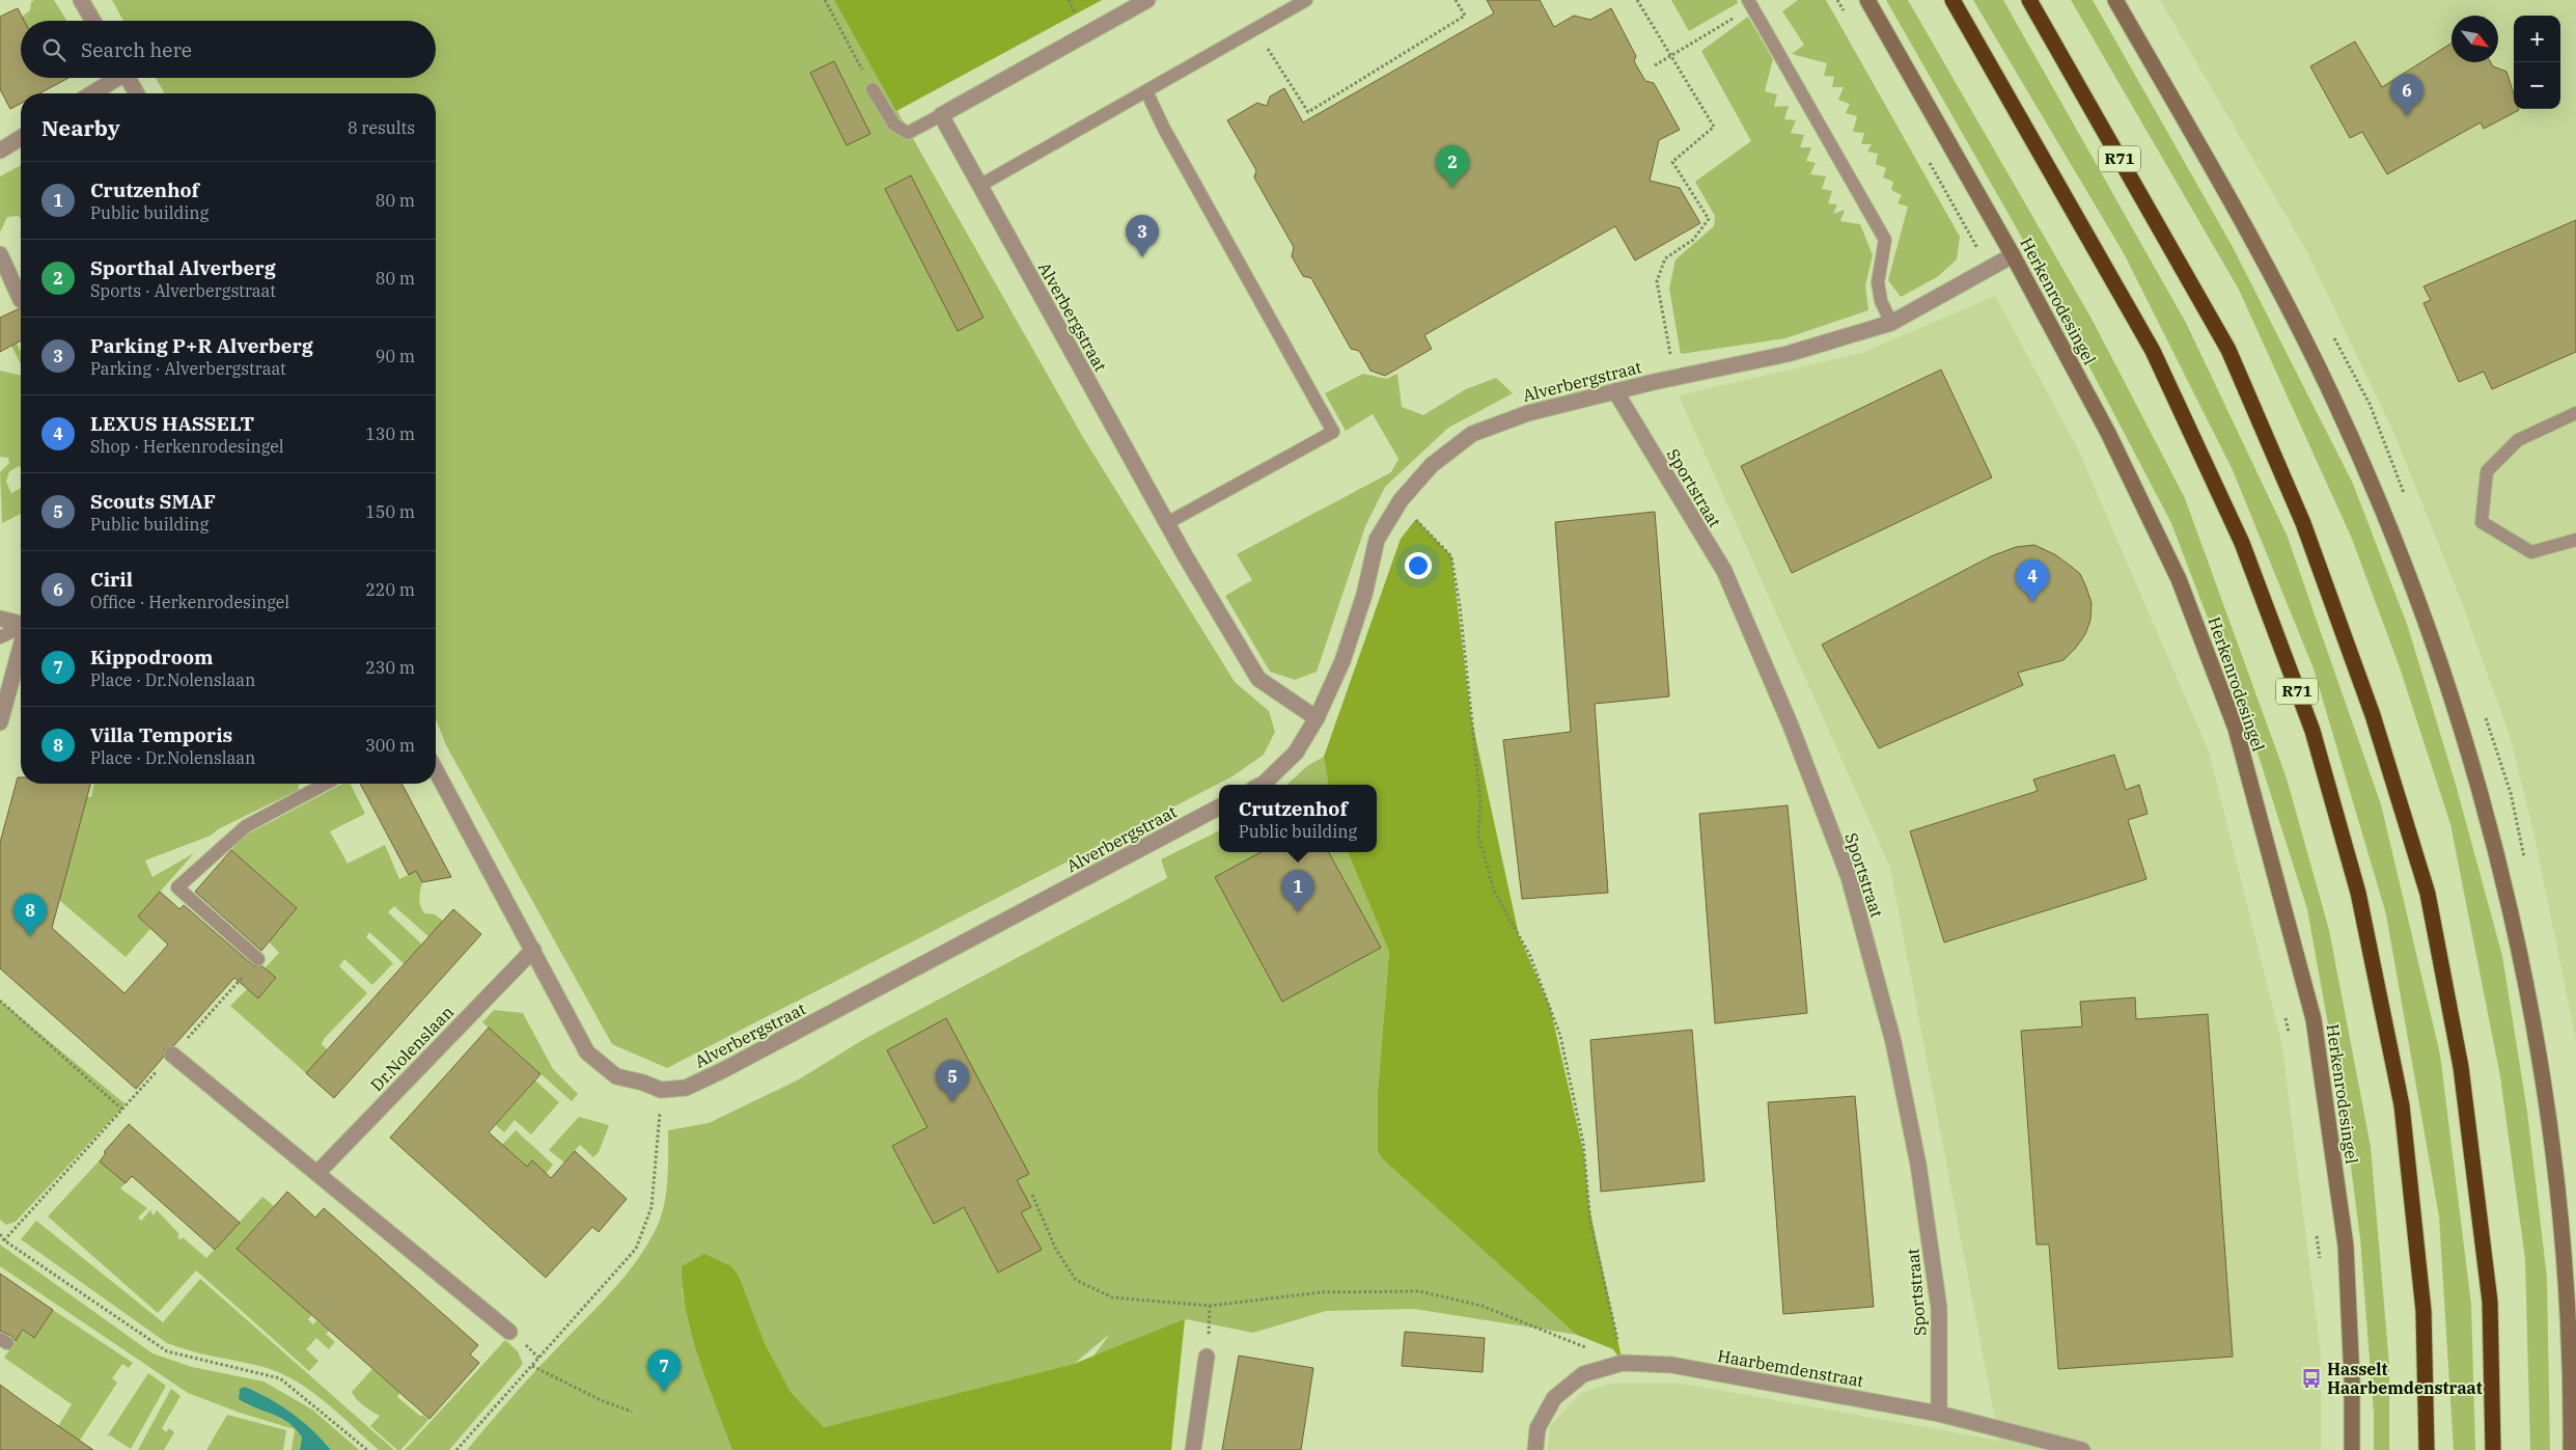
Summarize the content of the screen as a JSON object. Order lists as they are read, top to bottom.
{
  "streets": {
    "highway": ["R71"],
    "street": [
      "Herkenrodesingel",
      "Alverbergstraat",
      "Sportstraat",
      "Dr.Nolenslaan",
      "Haarbemdenstraat"
    ]
  },
  "crossings": [
    ["Herkenrodesingel", "Alverbergstraat"],
    ["Alverbergstraat", "Sportstraat"],
    ["Alverbergstraat", "Dr.Nolenslaan"],
    ["Sportstraat", "Haarbemdenstraat"]
  ],
  "places": {
    "bus stop": ["Hasselt Haarbemdenstraat"]
  },
  "north": "bottom right",
  "page": {
    "map_buttons": ["+", "−"],
    "search": "Search here",
    "pins": [
      "6",
      "2",
      "3",
      "4",
      "1",
      "8",
      "5",
      "7"
    ],
    "heading": ["Nearby", "8 results"],
    "list": [
      {
        "mark": "1",
        "name": "Crutzenhof",
        "note": "Public building",
        "value": "80 m"
      },
      {
        "mark": "2",
        "name": "Sporthal Alverberg",
        "note": "Sports · Alverbergstraat",
        "value": "80 m"
      },
      {
        "mark": "3",
        "name": "Parking P+R Alverberg",
        "note": "Parking · Alverbergstraat",
        "value": "90 m"
      },
      {
        "mark": "4",
        "name": "LEXUS HASSELT",
        "note": "Shop · Herkenrodesingel",
        "value": "130 m"
      },
      {
        "mark": "5",
        "name": "Scouts SMAF",
        "note": "Public building",
        "value": "150 m"
      },
      {
        "mark": "6",
        "name": "Ciril",
        "note": "Office · Herkenrodesingel",
        "value": "220 m"
      },
      {
        "mark": "7",
        "name": "Kippodroom",
        "note": "Place · Dr.Nolenslaan",
        "value": "230 m"
      },
      {
        "mark": "8",
        "name": "Villa Temporis",
        "note": "Place · Dr.Nolenslaan",
        "value": "300 m"
      }
    ],
    "popup": ["Crutzenhof", "Public building"]
  }
}
